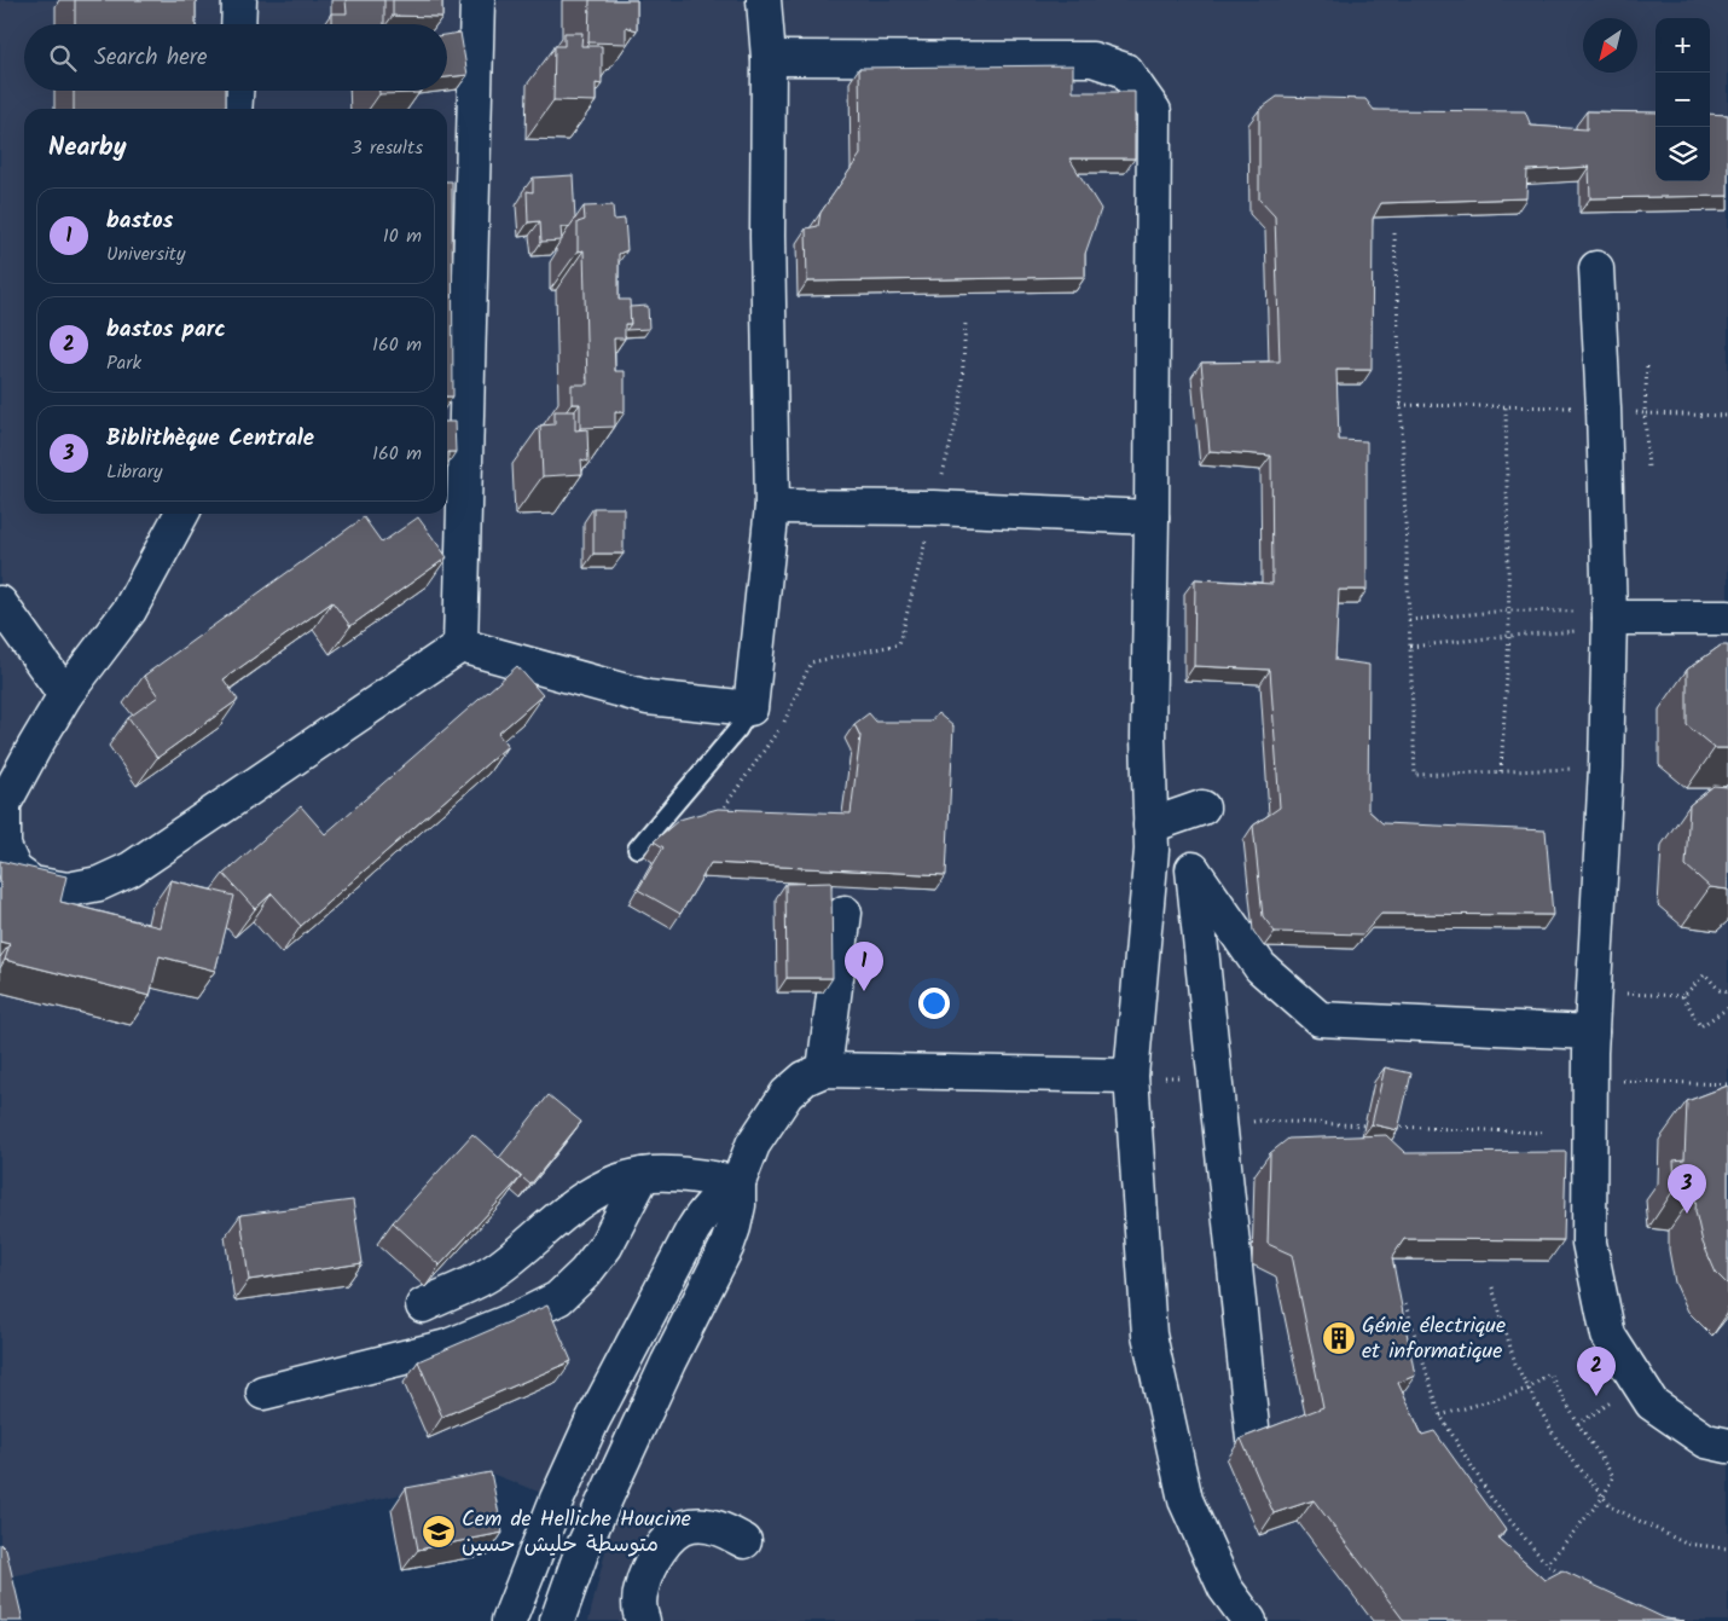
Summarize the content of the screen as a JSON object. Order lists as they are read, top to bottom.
{
  "places": {
    "building": ["Génie électrique et informatique"],
    "school or university": ["Cem de Helliche Houcine متوسطة حليش حسين"]
  },
  "north": "bottom left",
  "page": {
    "map_buttons": ["+", "−"],
    "search": "Search here",
    "heading": ["Nearby", "3 results"],
    "list": [
      {
        "mark": "1",
        "name": "bastos",
        "note": "University",
        "value": "10 m"
      },
      {
        "mark": "2",
        "name": "bastos parc",
        "note": "Park",
        "value": "160 m"
      },
      {
        "mark": "3",
        "name": "Biblithèque Centrale",
        "note": "Library",
        "value": "160 m"
      }
    ],
    "pins": ["1", "3", "2"]
  }
}
